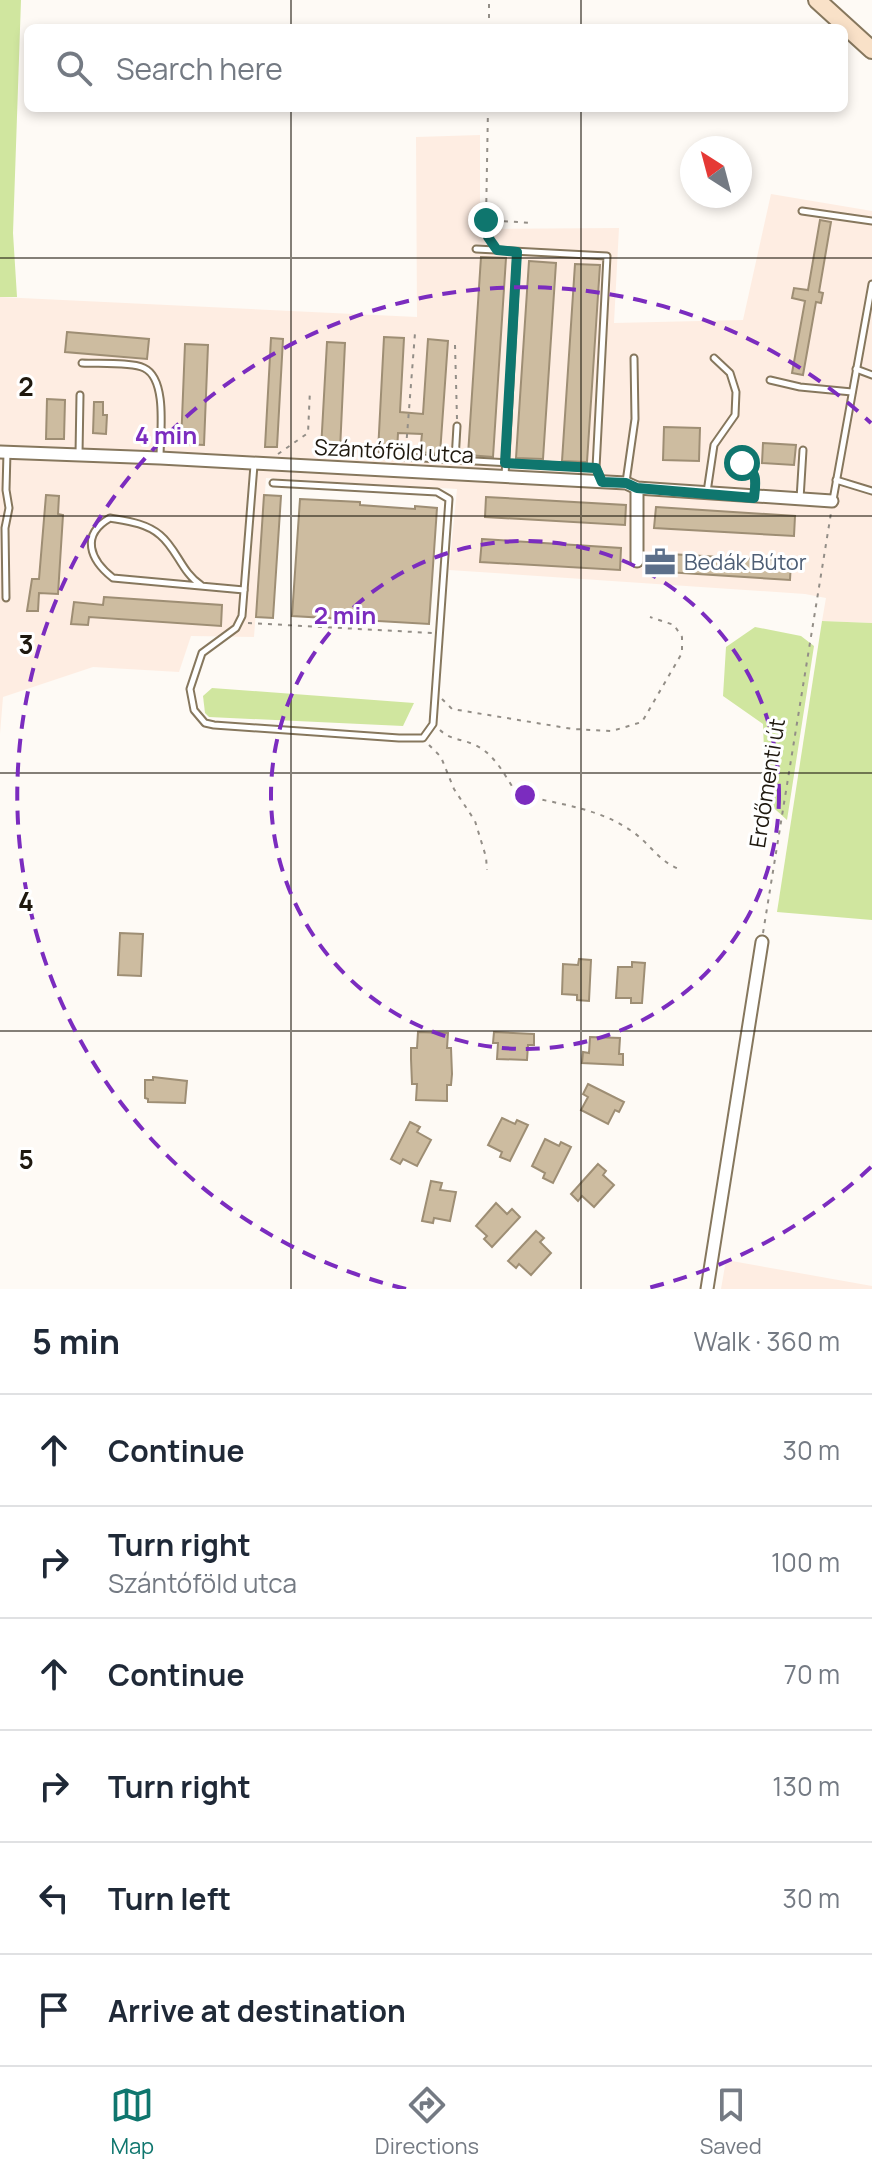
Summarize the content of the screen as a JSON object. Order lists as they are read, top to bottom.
{
  "streets": {
    "street": ["Szántóföld utca"],
    "path": ["Erdőmenti út"]
  },
  "crossings": [
    ["Szántóföld utca", "Erdőmenti út"]
  ],
  "places": {
    "office": ["Bedák Bútor"]
  },
  "north": "top left",
  "page": {
    "search": "Search here",
    "heading": ["5 min", "Walk · 360 m"],
    "list": [
      ["Continue", "30 m"],
      ["Turn right", "Szántóföld utca", "100 m"],
      ["Continue", "70 m"],
      ["Turn right", "130 m"],
      ["Turn left", "30 m"],
      "Arrive at destination"
    ],
    "nav": ["Map", "Directions", "Saved"]
  },
  "grid": {
    "rows": [
      "2",
      "3",
      "4",
      "5"
    ]
  },
  "rings": ["4 min", "2 min"]
}
